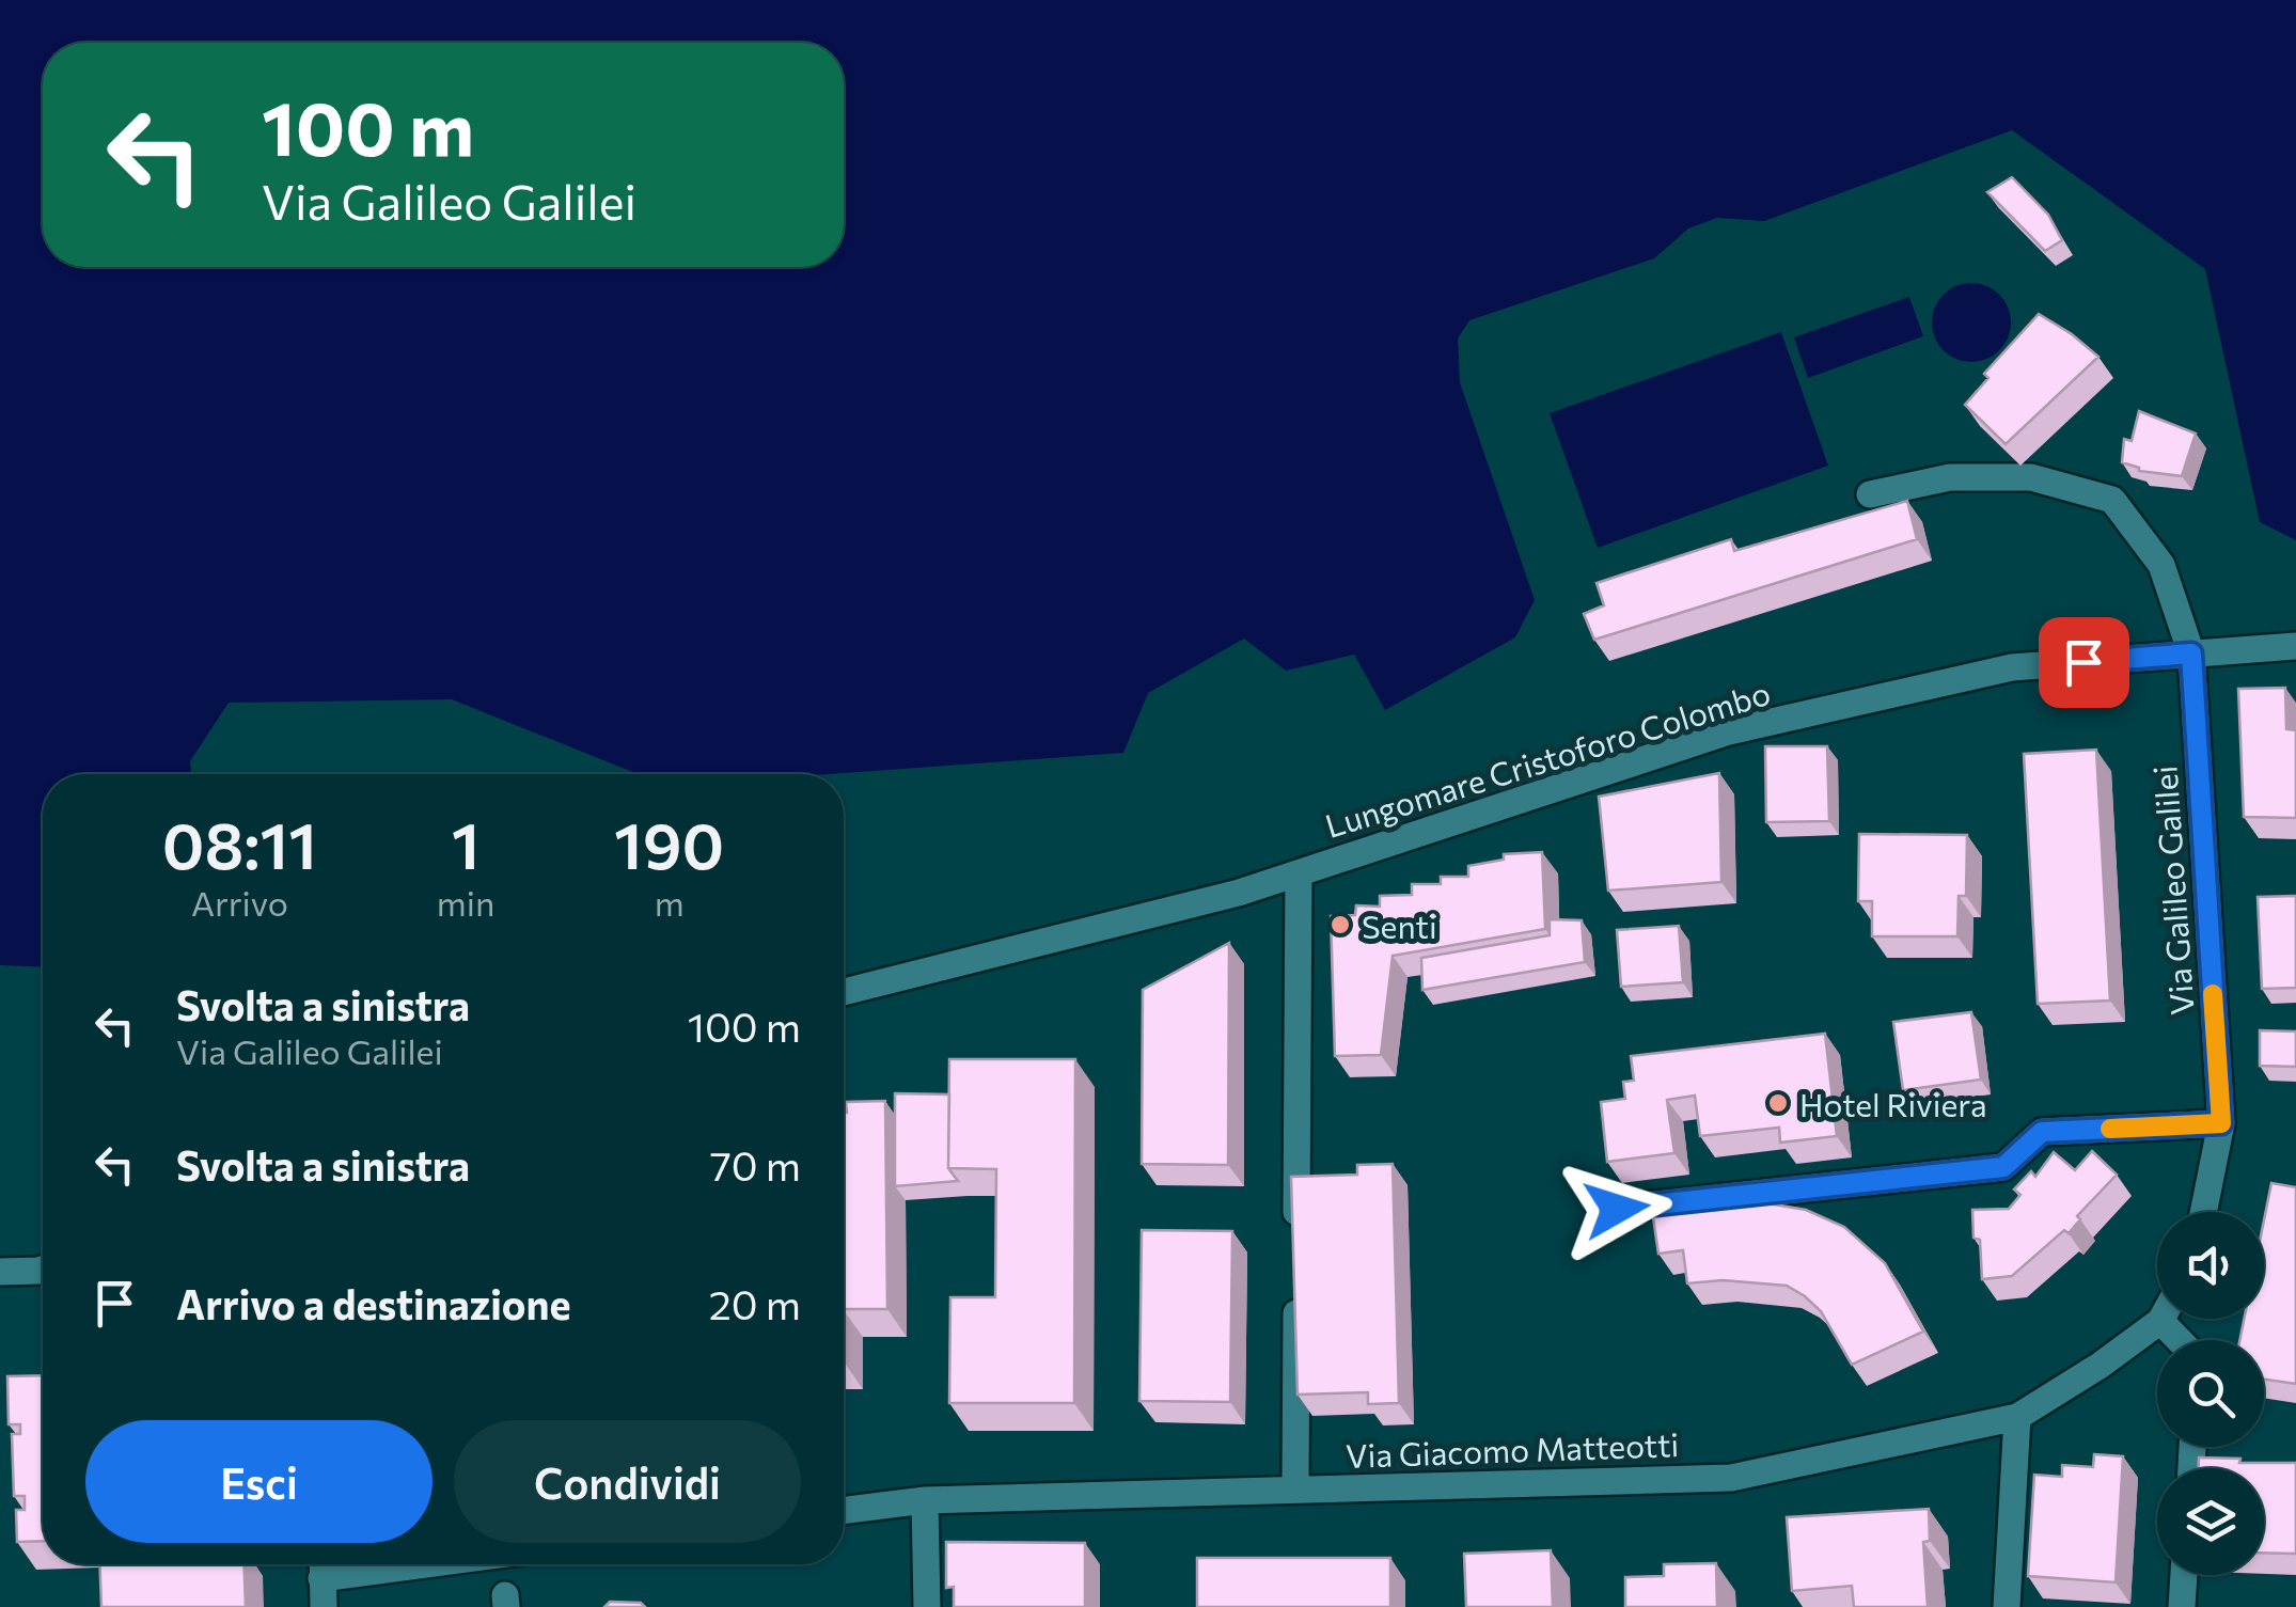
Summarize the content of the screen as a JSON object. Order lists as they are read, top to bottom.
{
  "streets": {
    "street": ["Lungomare Cristoforo Colombo", "Via Galileo Galilei", "Via Giacomo Matteotti"]
  },
  "crossings": [
    ["Lungomare Cristoforo Colombo", "Via Galileo Galilei"]
  ],
  "places": ["Senti", "Hotel Riviera"],
  "page": {
    "turn": ["100 m", "Via Galileo Galilei"],
    "eta": [
      "08:11",
      "Arrivo",
      "1",
      "min",
      "190",
      "m"
    ],
    "list": [
      {
        "name": "Svolta a sinistra",
        "note": "Via Galileo Galilei",
        "value": "100 m"
      },
      {
        "name": "Svolta a sinistra",
        "value": "70 m"
      },
      {
        "name": "Arrivo a destinazione",
        "value": "20 m"
      }
    ],
    "buttons": ["Esci", "Condividi"]
  }
}
